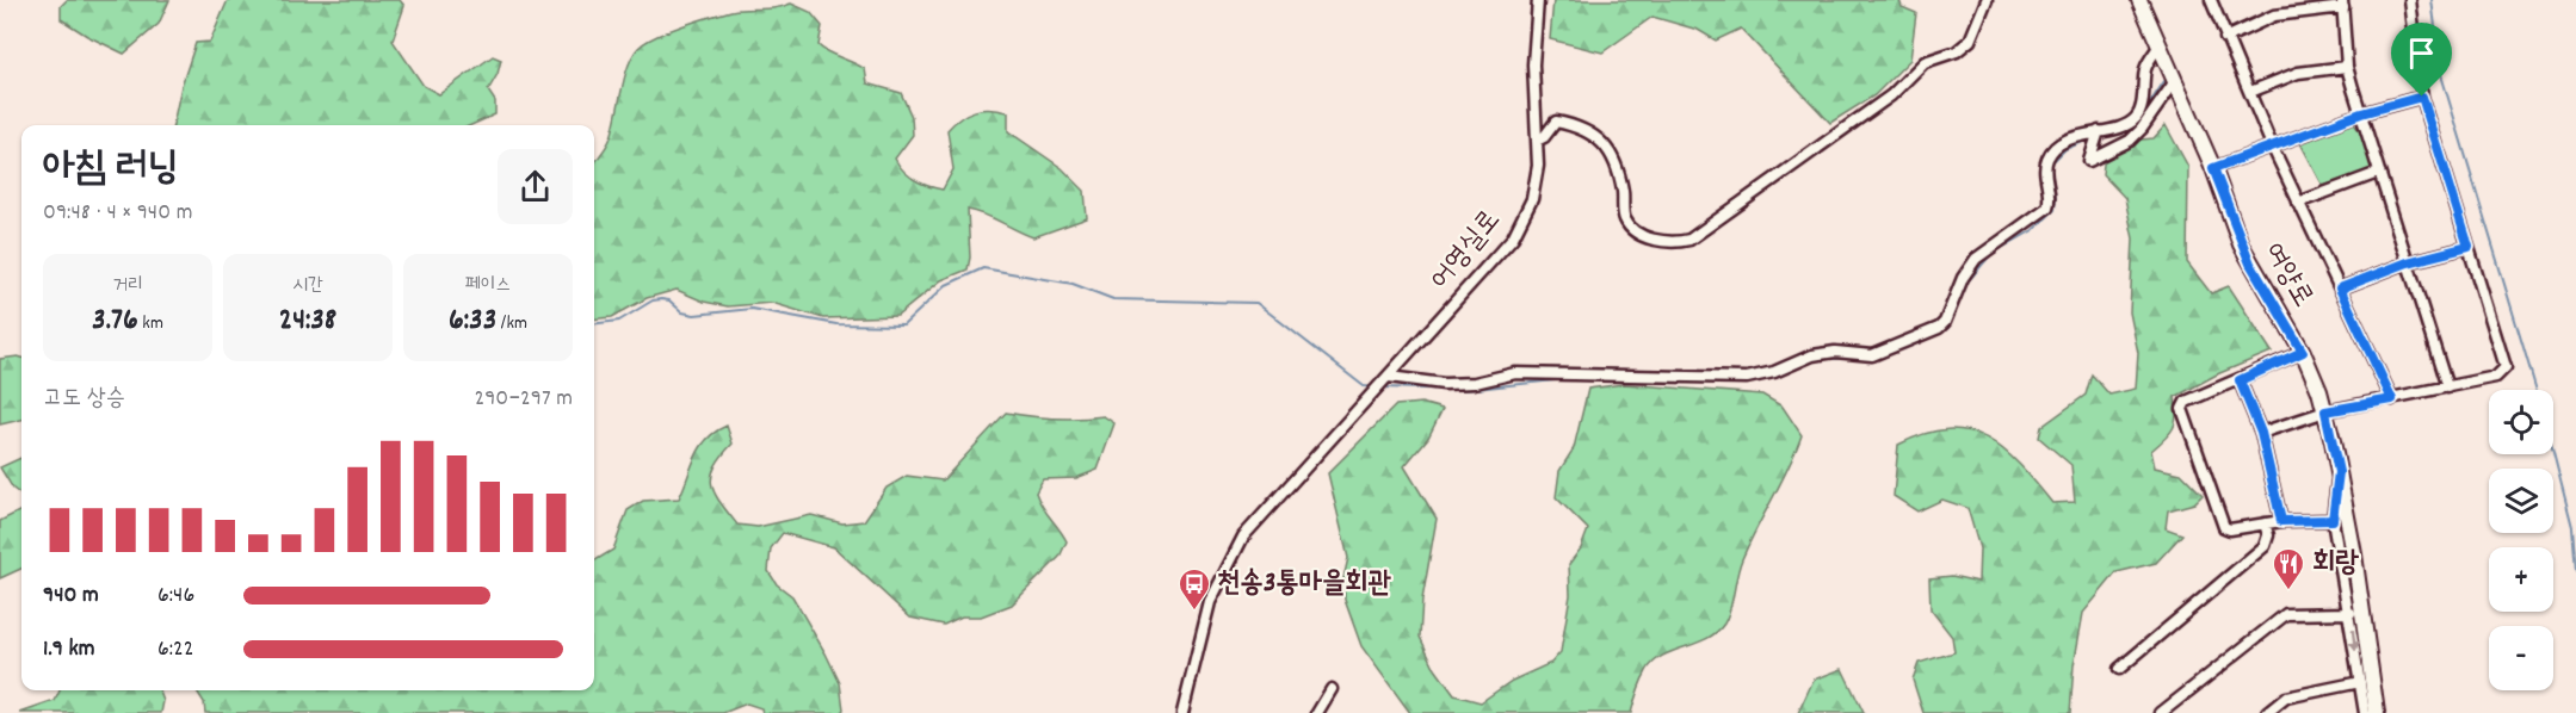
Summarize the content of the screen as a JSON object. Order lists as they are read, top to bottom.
{
  "streets": {
    "street": ["어영실로", "여양로"]
  },
  "places": {
    "restaurant": ["회랑"],
    "bus stop": ["천송3통마을회관"]
  },
  "page": {
    "heading": ["아침 러닝", "09:48 · 4 × 940 m"],
    "stats": [
      ["거리", "3.76 km"],
      ["시간", "24:38"],
      ["페이스", "6:33 /km"]
    ],
    "chart": ["고도 상승", "290–297 m"],
    "map_buttons": ["+", "−"],
    "list": [
      {
        "name": "940 m",
        "note": "6:46"
      },
      {
        "name": "1.9 km",
        "note": "6:22"
      }
    ]
  }
}
